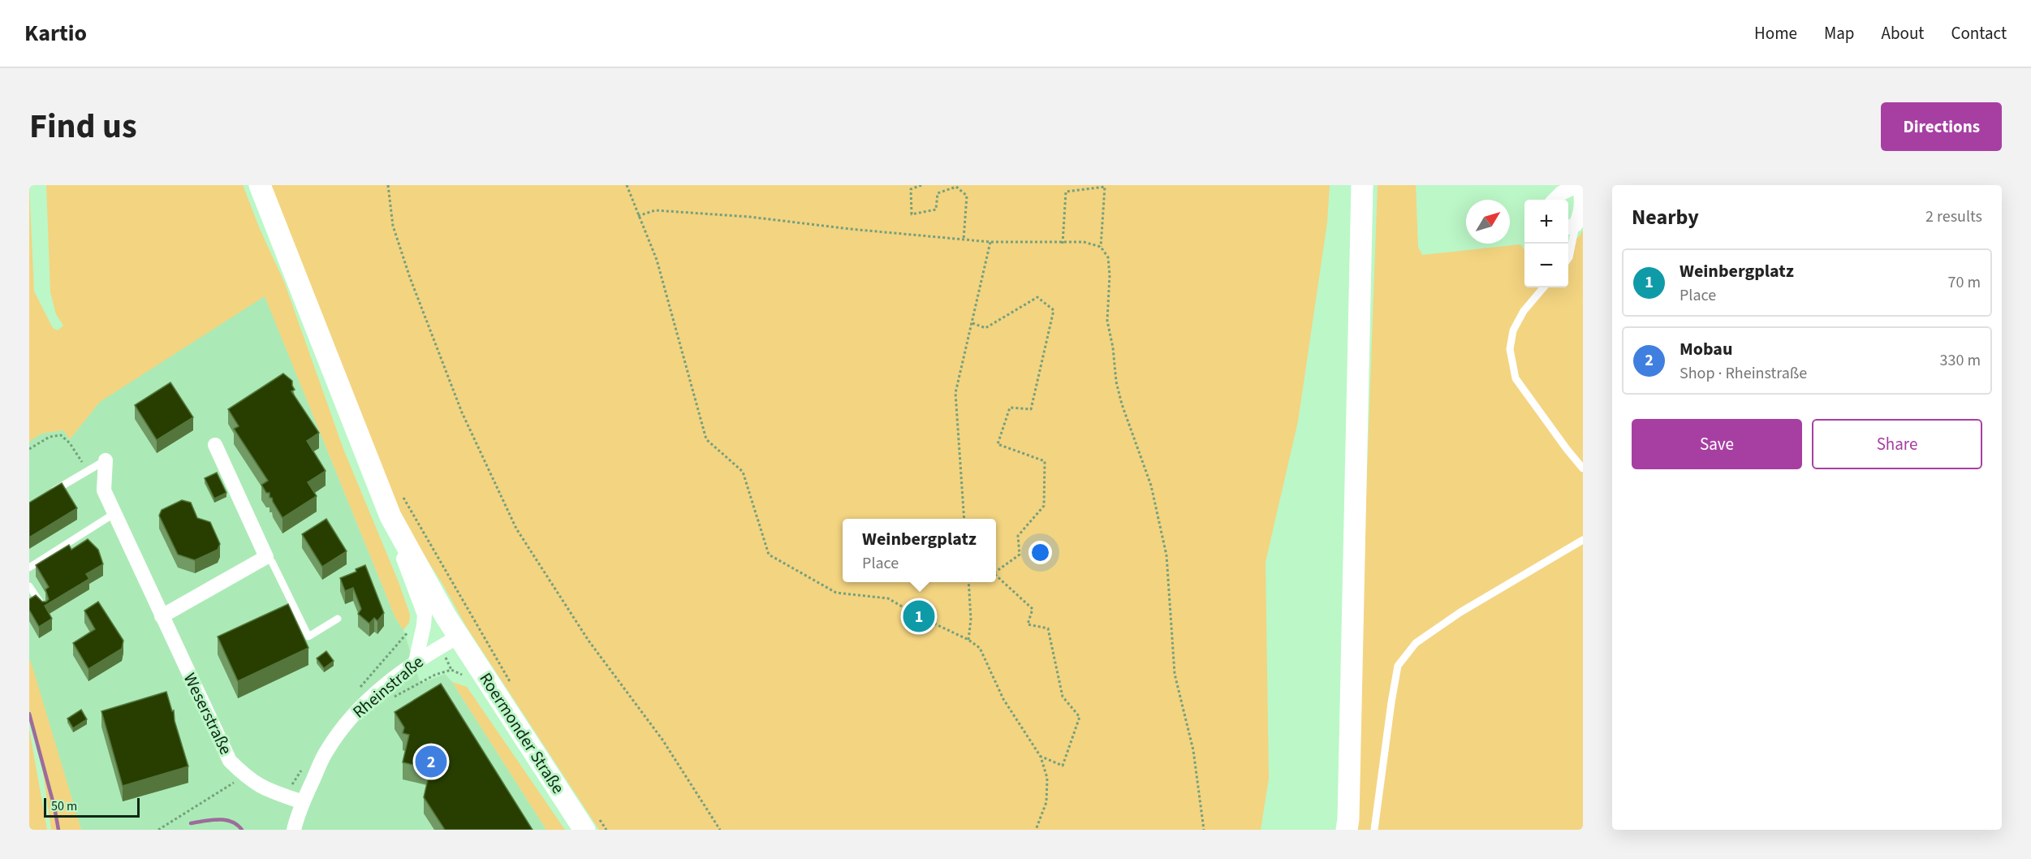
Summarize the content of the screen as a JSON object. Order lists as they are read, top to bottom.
{
  "streets": {
    "main road": ["Roermonder Straße"],
    "street": ["Rheinstraße", "Weserstraße"]
  },
  "crossings": [
    ["Rheinstraße", "Weserstraße"],
    ["Rheinstraße", "Roermonder Straße"]
  ],
  "scale_bar": "50 m",
  "north": "top right",
  "page": {
    "header": "Kartio",
    "nav": [
      "Home",
      "Map",
      "About",
      "Contact"
    ],
    "title": "Find us",
    "buttons": [
      "Directions",
      ["Save", "Share"]
    ],
    "heading": ["Nearby", "2 results"],
    "map_buttons": ["+", "−"],
    "list": [
      {
        "mark": "1",
        "name": "Weinbergplatz",
        "note": "Place",
        "value": "70 m"
      },
      {
        "mark": "2",
        "name": "Mobau",
        "note": "Shop · Rheinstraße",
        "value": "330 m"
      }
    ],
    "popup": ["Weinbergplatz", "Place"],
    "pins": ["1", "2"],
    "scale": "50 m"
  }
}
